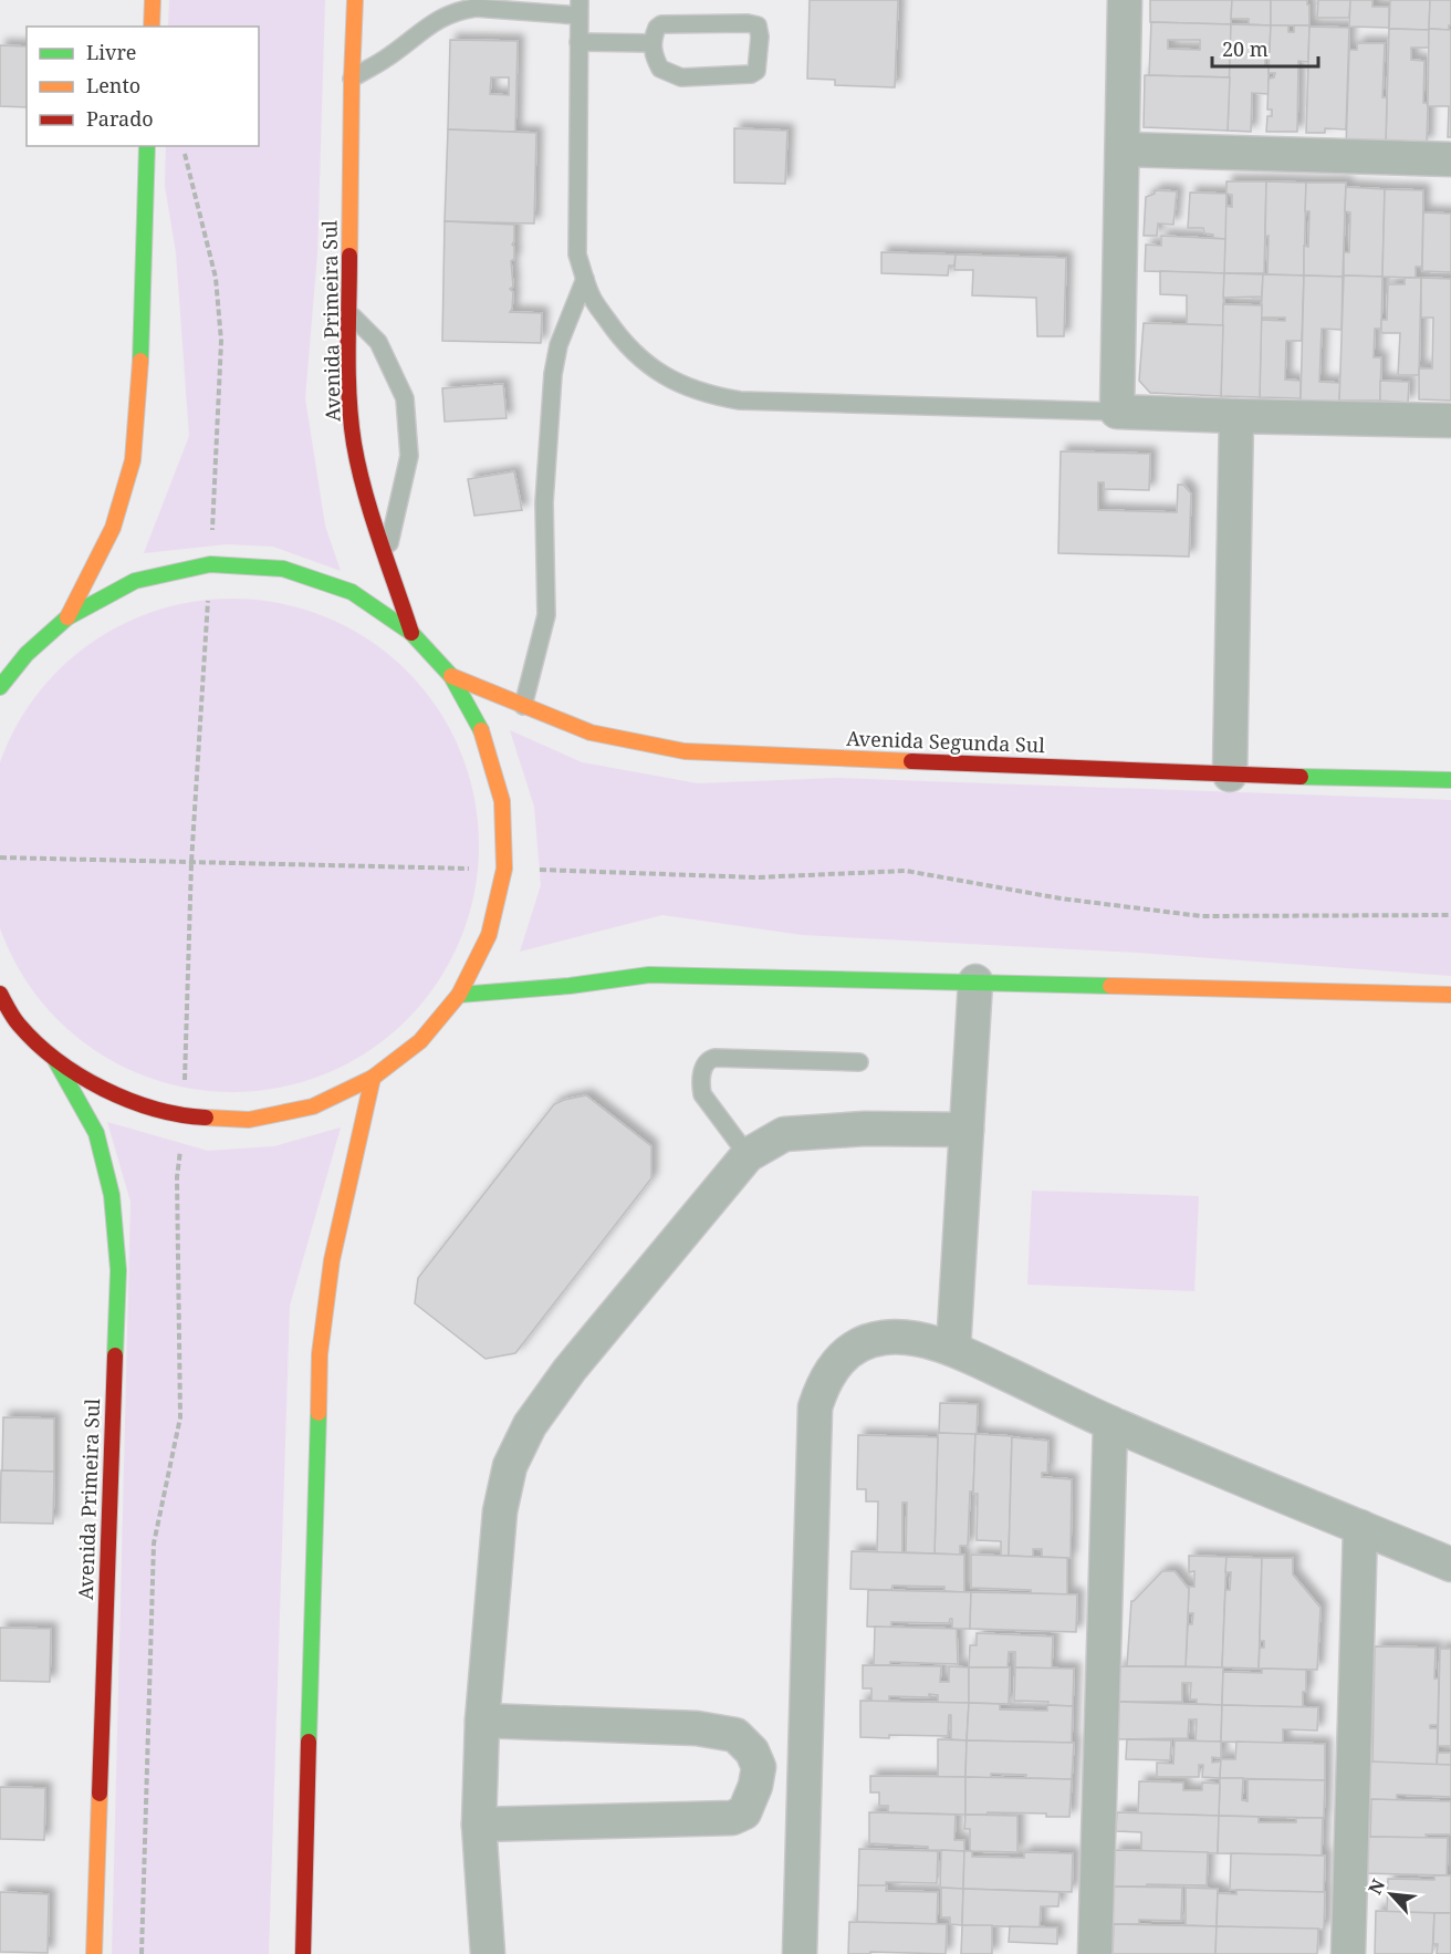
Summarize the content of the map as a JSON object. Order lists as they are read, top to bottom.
{
  "streets": {
    "main road": ["Avenida Primeira Sul", "Avenida Segunda Sul"]
  },
  "legend": ["Livre", "Lento", "Parado"],
  "scale_bar": "20 m",
  "north": "top left"
}
